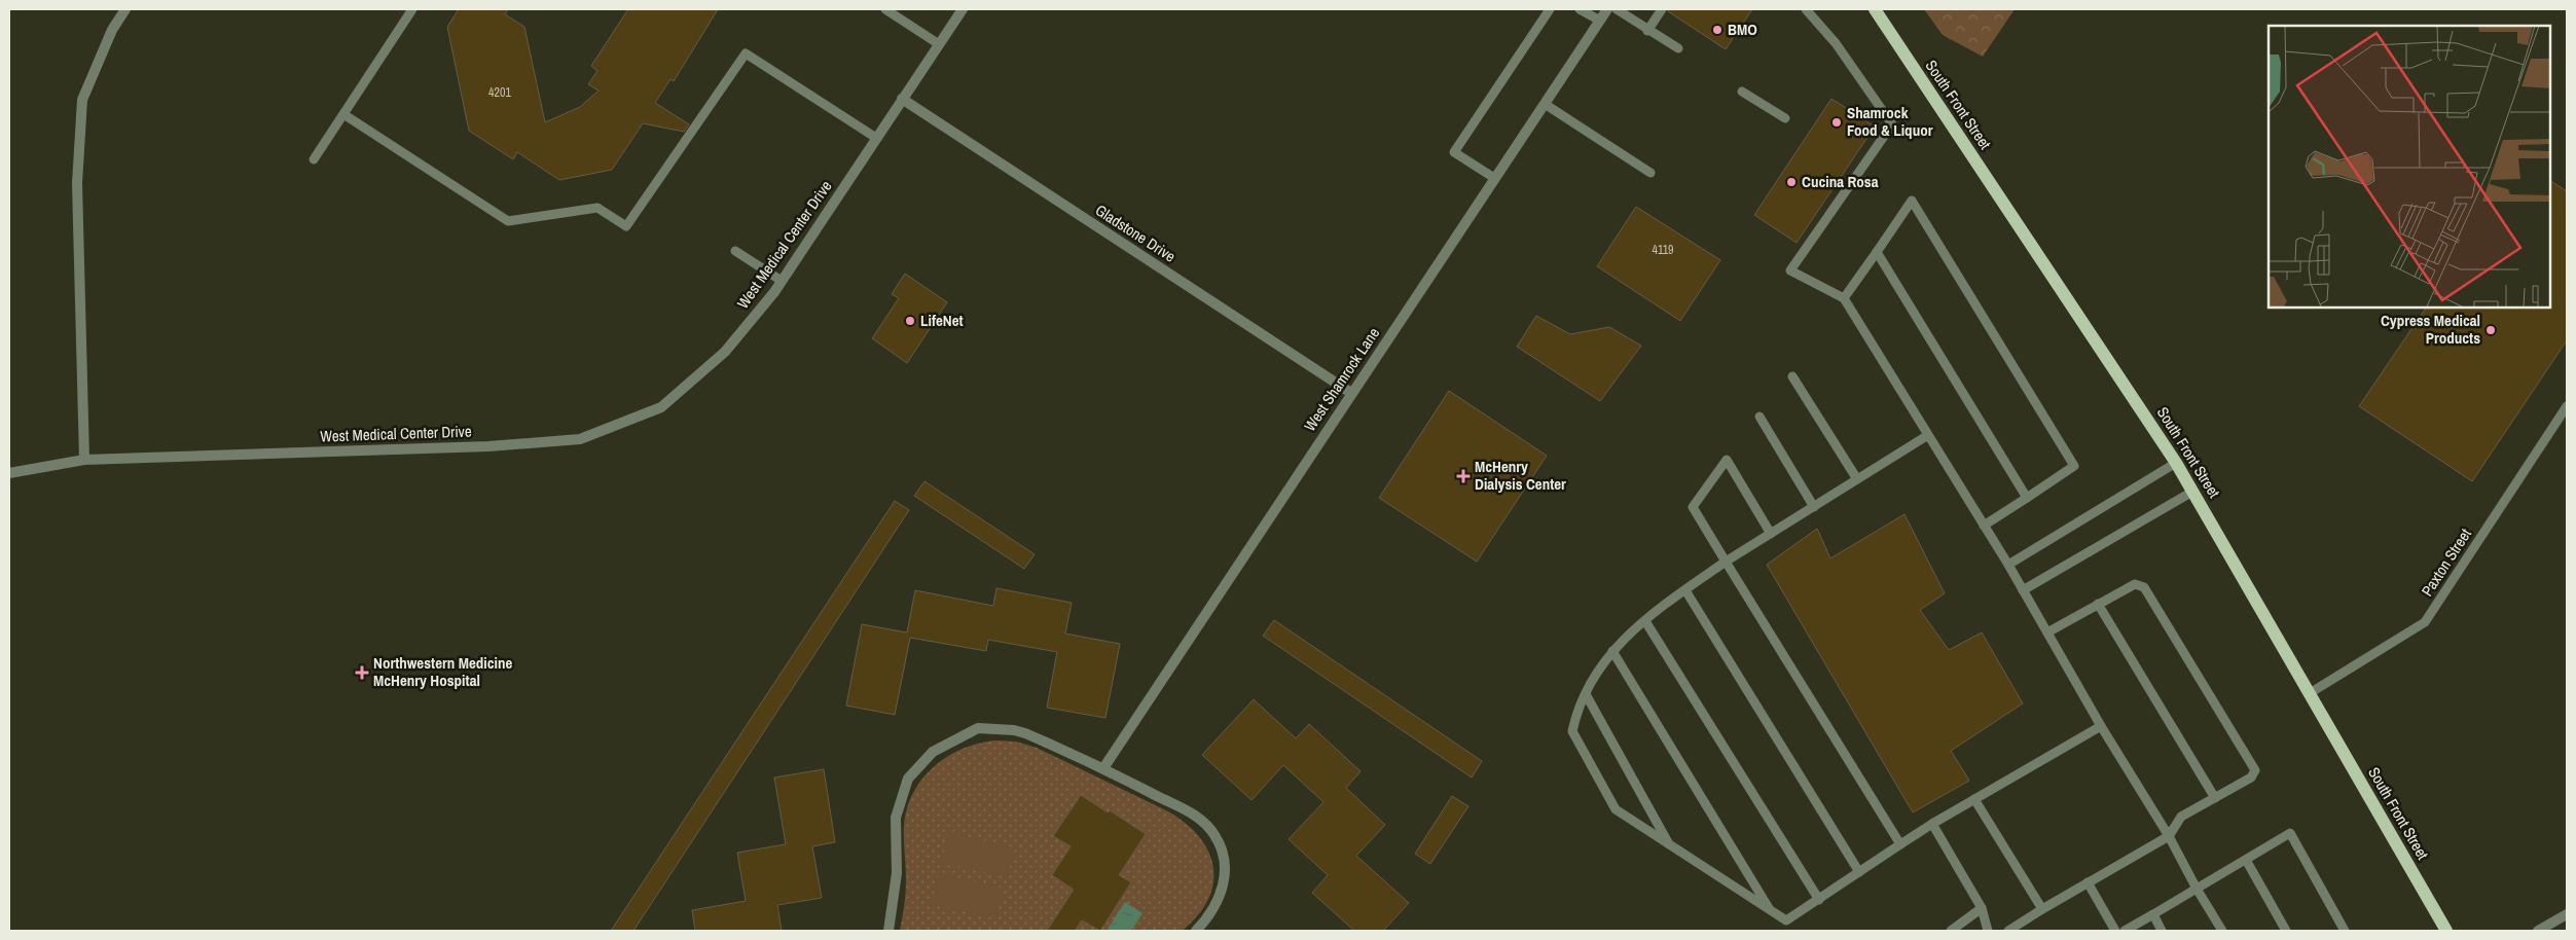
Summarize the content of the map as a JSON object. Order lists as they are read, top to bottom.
{
  "streets": {
    "main road": ["South Front Street"],
    "street": ["Gladstone Drive", "West Medical Center Drive", "West Shamrock Lane"],
    "lane": ["Paxton Street"]
  },
  "crossings": [
    ["South Front Street", "Paxton Street"],
    ["Gladstone Drive", "West Medical Center Drive"],
    ["Gladstone Drive", "West Shamrock Lane"]
  ],
  "places": {
    "other": [
      "BMO",
      "Shamrock Food & Liquor",
      "Cucina Rosa",
      "LifeNet",
      "Cypress Medical Products"
    ],
    "health": ["McHenry Dialysis Center", "Northwestern Medicine McHenry Hospital"]
  },
  "house_numbers": ["4201", "4119"]
}
